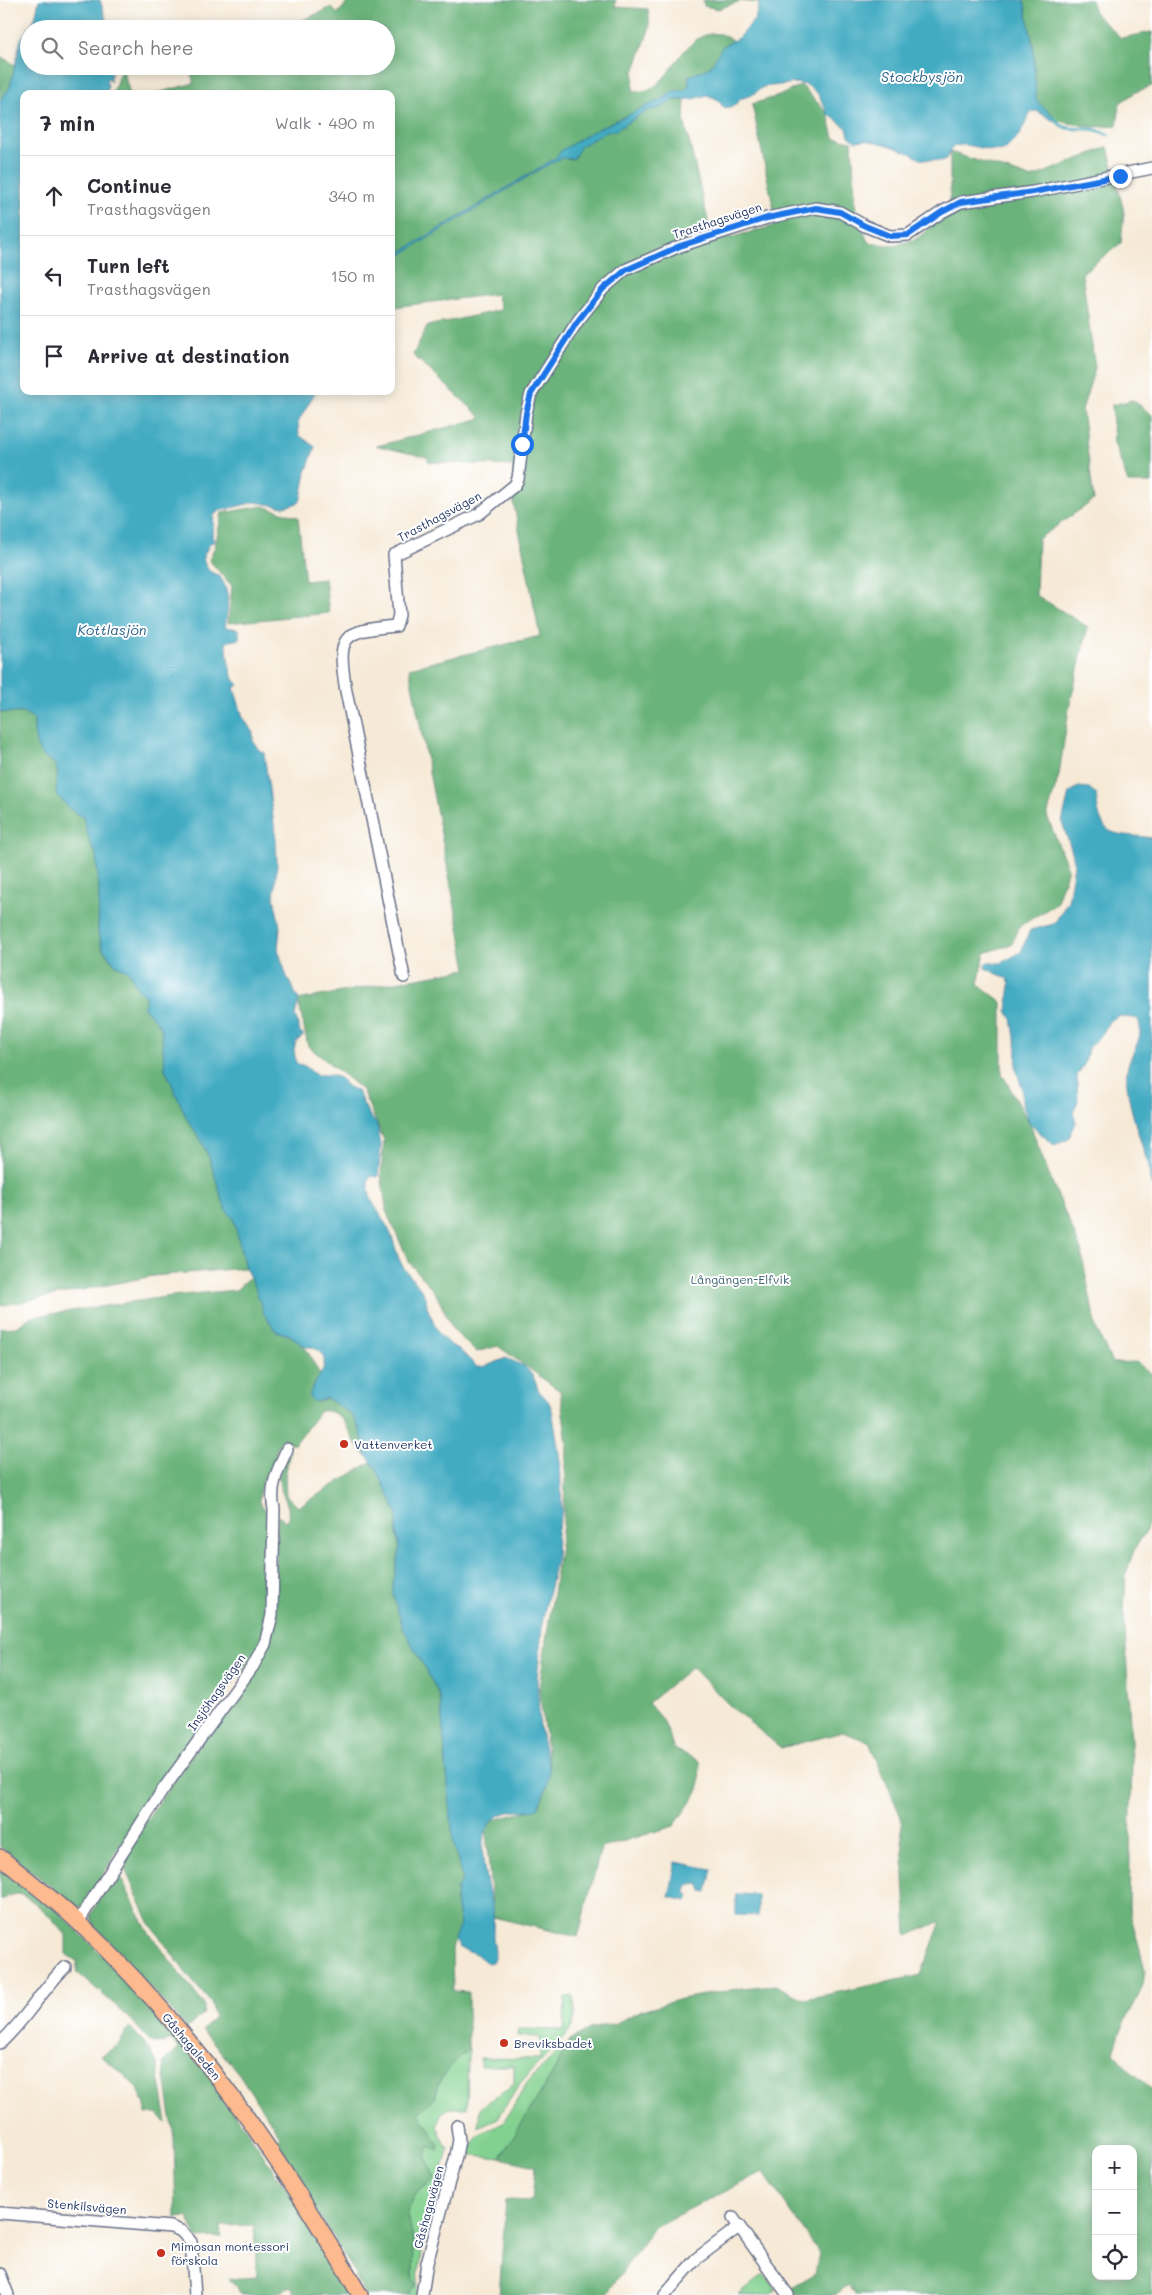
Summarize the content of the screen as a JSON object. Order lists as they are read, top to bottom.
{
  "streets": {
    "main road": ["Gåshagaleden"],
    "street": [
      "Trasthagsvägen",
      "Insjöhagsvägen",
      "Stenkilsvägen",
      "Gåshagavägen"
    ]
  },
  "crossings": [
    ["Insjöhagsvägen", "Gåshagaleden"]
  ],
  "water": ["Stockbysjön", "Kottlasjön"],
  "parks": ["Långängen-Elfvik"],
  "places": ["Vattenverket", "Breviksbadet", "Mimosan montessori förskola"],
  "page": {
    "search": "Search here",
    "heading": ["7 min", "Walk · 490 m"],
    "list": [
      ["Continue", "Trasthagsvägen", "340 m"],
      ["Turn left", "Trasthagsvägen", "150 m"],
      "Arrive at destination"
    ],
    "map_buttons": ["+", "−"]
  }
}
